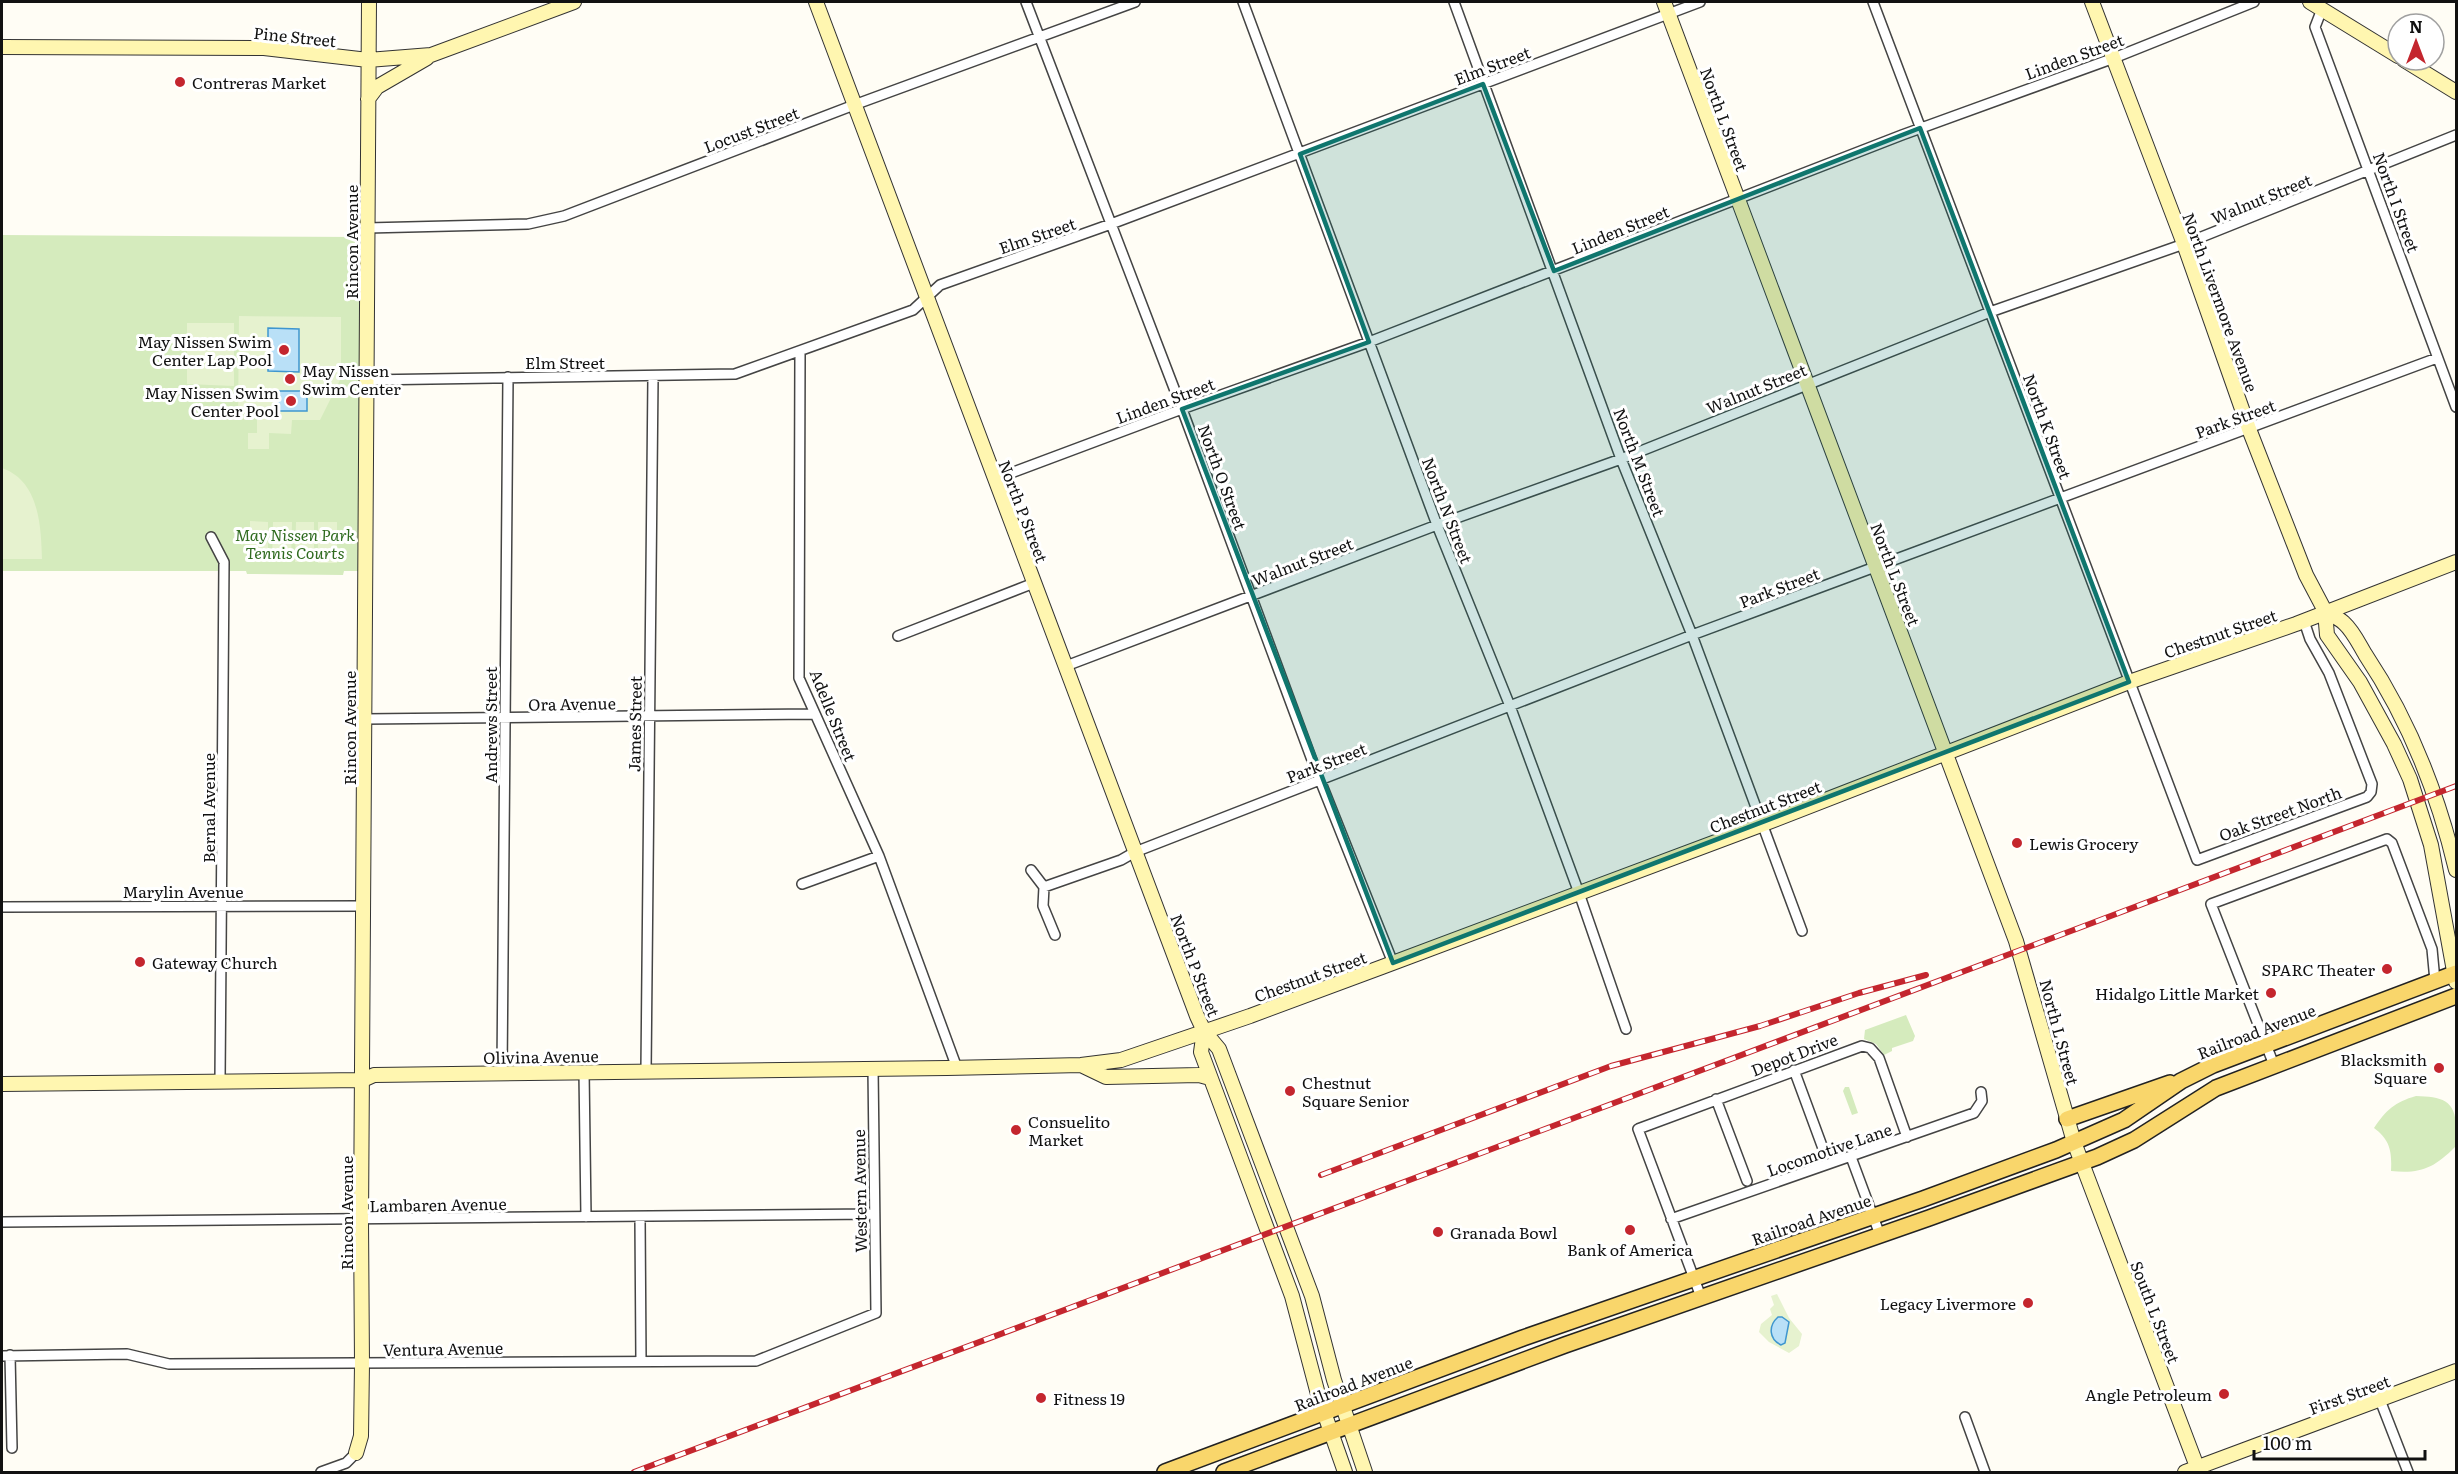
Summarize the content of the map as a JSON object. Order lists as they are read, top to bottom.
{
  "streets": {
    "main road": ["Railroad Avenue"],
    "street": [
      "Pine Street",
      "Linden Street",
      "Elm Street",
      "North L Street",
      "Locust Street",
      "Walnut Street",
      "North I Street",
      "Rincon Avenue",
      "North Livermore Avenue",
      "Park Street",
      "North K Street",
      "North M Street",
      "North O Street",
      "North N Street",
      "North P Street",
      "Chestnut Street",
      "Ora Avenue",
      "Adelle Street",
      "James Street",
      "Andrews Street",
      "Bernal Avenue",
      "Oak Street North",
      "Marylin Avenue",
      "Depot Drive",
      "Olivina Avenue",
      "Locomotive Lane",
      "Western Avenue",
      "Lambaren Avenue",
      "South L Street",
      "Ventura Avenue",
      "First Street"
    ]
  },
  "crossings": [
    ["Pine Street", "Rincon Avenue"],
    ["Linden Street", "North L Street"],
    ["Linden Street", "North Livermore Avenue"],
    ["Linden Street", "North K Street"],
    ["Linden Street", "North M Street"],
    ["Linden Street", "North O Street"],
    ["Linden Street", "North N Street"],
    ["Linden Street", "North P Street"],
    ["Elm Street", "North L Street"],
    ["Elm Street", "Rincon Avenue"],
    ["Elm Street", "North M Street"],
    ["Elm Street", "North O Street"],
    ["Elm Street", "North N Street"],
    ["Elm Street", "North P Street"],
    ["Elm Street", "Adelle Street"],
    ["Elm Street", "James Street"],
    ["Elm Street", "Andrews Street"],
    ["North L Street", "Walnut Street"],
    ["North L Street", "Park Street"],
    ["North L Street", "Chestnut Street"],
    ["North L Street", "Railroad Avenue"],
    ["North L Street", "South L Street"],
    ["Locust Street", "Rincon Avenue"],
    ["Locust Street", "North O Street"],
    ["Locust Street", "North P Street"],
    ["Walnut Street", "North I Street"],
    ["Walnut Street", "North Livermore Avenue"],
    ["Walnut Street", "North K Street"],
    ["Walnut Street", "North M Street"],
    ["Walnut Street", "North O Street"],
    ["Walnut Street", "North N Street"],
    ["Walnut Street", "North P Street"],
    ["North I Street", "Park Street"],
    ["Rincon Avenue", "Ora Avenue"],
    ["Rincon Avenue", "Marylin Avenue"],
    ["Rincon Avenue", "Olivina Avenue"],
    ["Rincon Avenue", "Lambaren Avenue"],
    ["Rincon Avenue", "Ventura Avenue"],
    ["North Livermore Avenue", "Park Street"],
    ["North Livermore Avenue", "Chestnut Street"],
    ["North Livermore Avenue", "Railroad Avenue"],
    ["Park Street", "North K Street"],
    ["Park Street", "North M Street"],
    ["Park Street", "North O Street"],
    ["Park Street", "North N Street"],
    ["Park Street", "North P Street"],
    ["North K Street", "Chestnut Street"],
    ["North K Street", "Oak Street North"],
    ["North M Street", "Chestnut Street"],
    ["North O Street", "Chestnut Street"],
    ["North N Street", "Chestnut Street"],
    ["North P Street", "Chestnut Street"],
    ["North P Street", "Railroad Avenue"],
    ["Chestnut Street", "Oak Street North"],
    ["Chestnut Street", "Olivina Avenue"],
    ["Ora Avenue", "Adelle Street"],
    ["Ora Avenue", "James Street"],
    ["Ora Avenue", "Andrews Street"],
    ["Adelle Street", "Olivina Avenue"],
    ["James Street", "Olivina Avenue"],
    ["Andrews Street", "Olivina Avenue"],
    ["Bernal Avenue", "Marylin Avenue"],
    ["Bernal Avenue", "Olivina Avenue"],
    ["Depot Drive", "Locomotive Lane"],
    ["Olivina Avenue", "Western Avenue"],
    ["Western Avenue", "Lambaren Avenue"],
    ["Western Avenue", "Ventura Avenue"],
    ["South L Street", "First Street"]
  ],
  "parks": ["May Nissen Park Tennis Courts"],
  "places": [
    "Contreras Market",
    "May Nissen Swim Center Lap Pool",
    "May Nissen Swim Center",
    "May Nissen Swim Center Pool",
    "Lewis Grocery",
    "Gateway Church",
    "SPARC Theater",
    "Hidalgo Little Market",
    "Blacksmith Square",
    "Chestnut Square Senior",
    "Consuelito Market",
    "Bank of America",
    "Granada Bowl",
    "Legacy Livermore",
    "Angle Petroleum",
    "Fitness 19"
  ],
  "scale_bar": "100 m",
  "north": "top"
}
